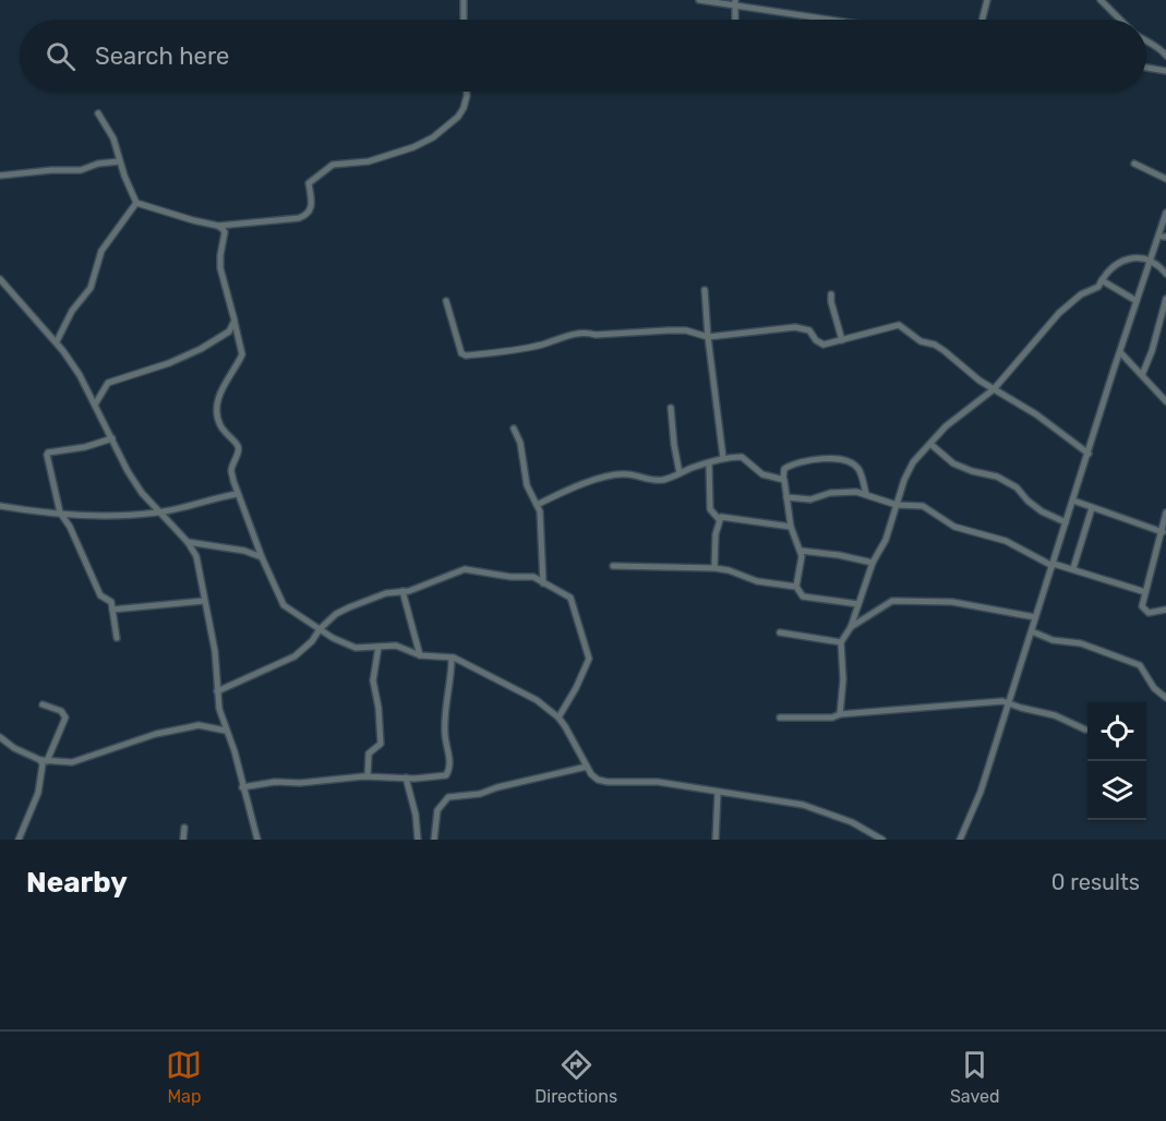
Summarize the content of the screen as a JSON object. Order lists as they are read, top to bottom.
{
  "page": {
    "search": "Search here",
    "heading": ["Nearby", "0 results"],
    "nav": ["Map", "Directions", "Saved"]
  }
}
